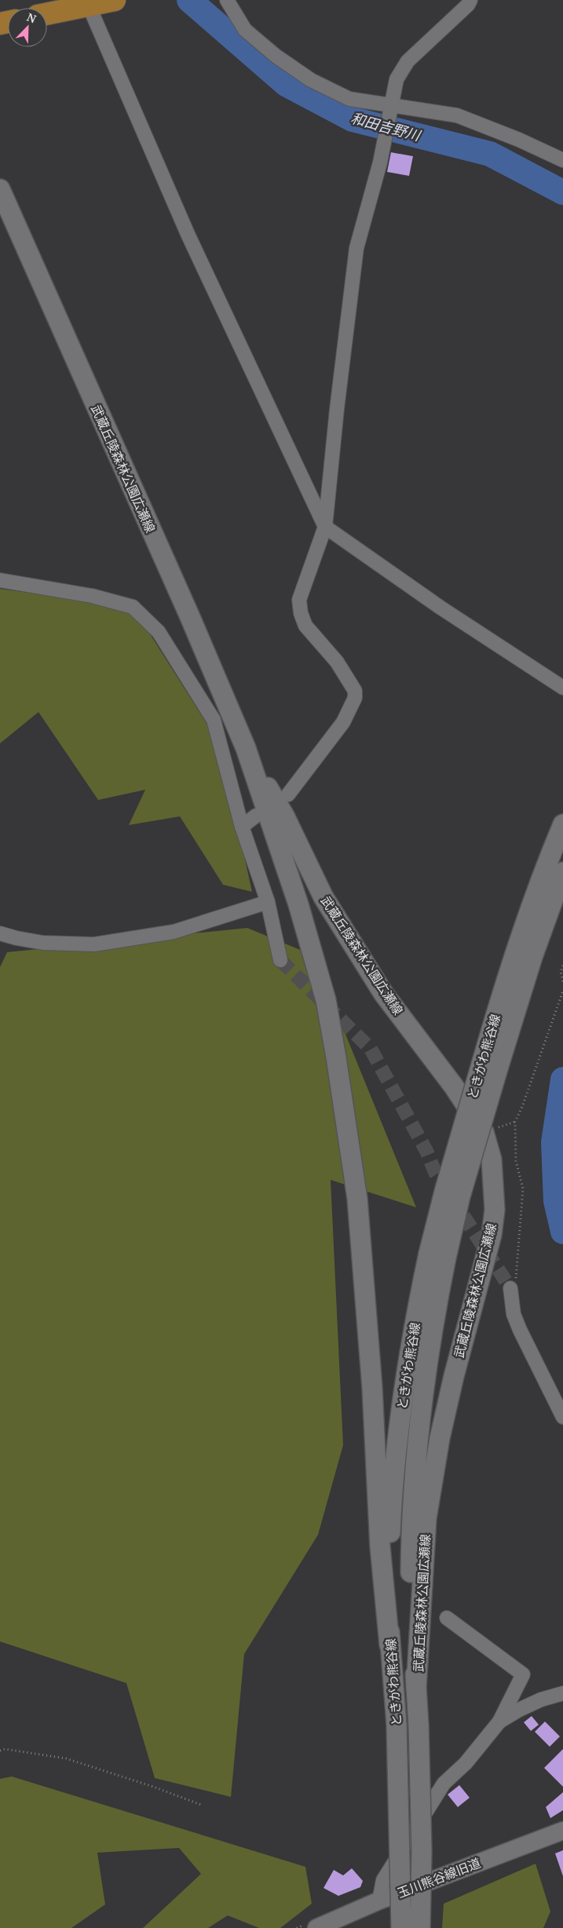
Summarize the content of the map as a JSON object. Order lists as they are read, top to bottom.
{
  "streets": {
    "main road": ["武蔵丘陵森林公園広瀬線", "ときがわ熊谷線"],
    "street": ["玉川熊谷線旧道"]
  },
  "crossings": [
    ["武蔵丘陵森林公園広瀬線", "ときがわ熊谷線"]
  ],
  "water": ["和田吉野川"],
  "north": "top right"
}
